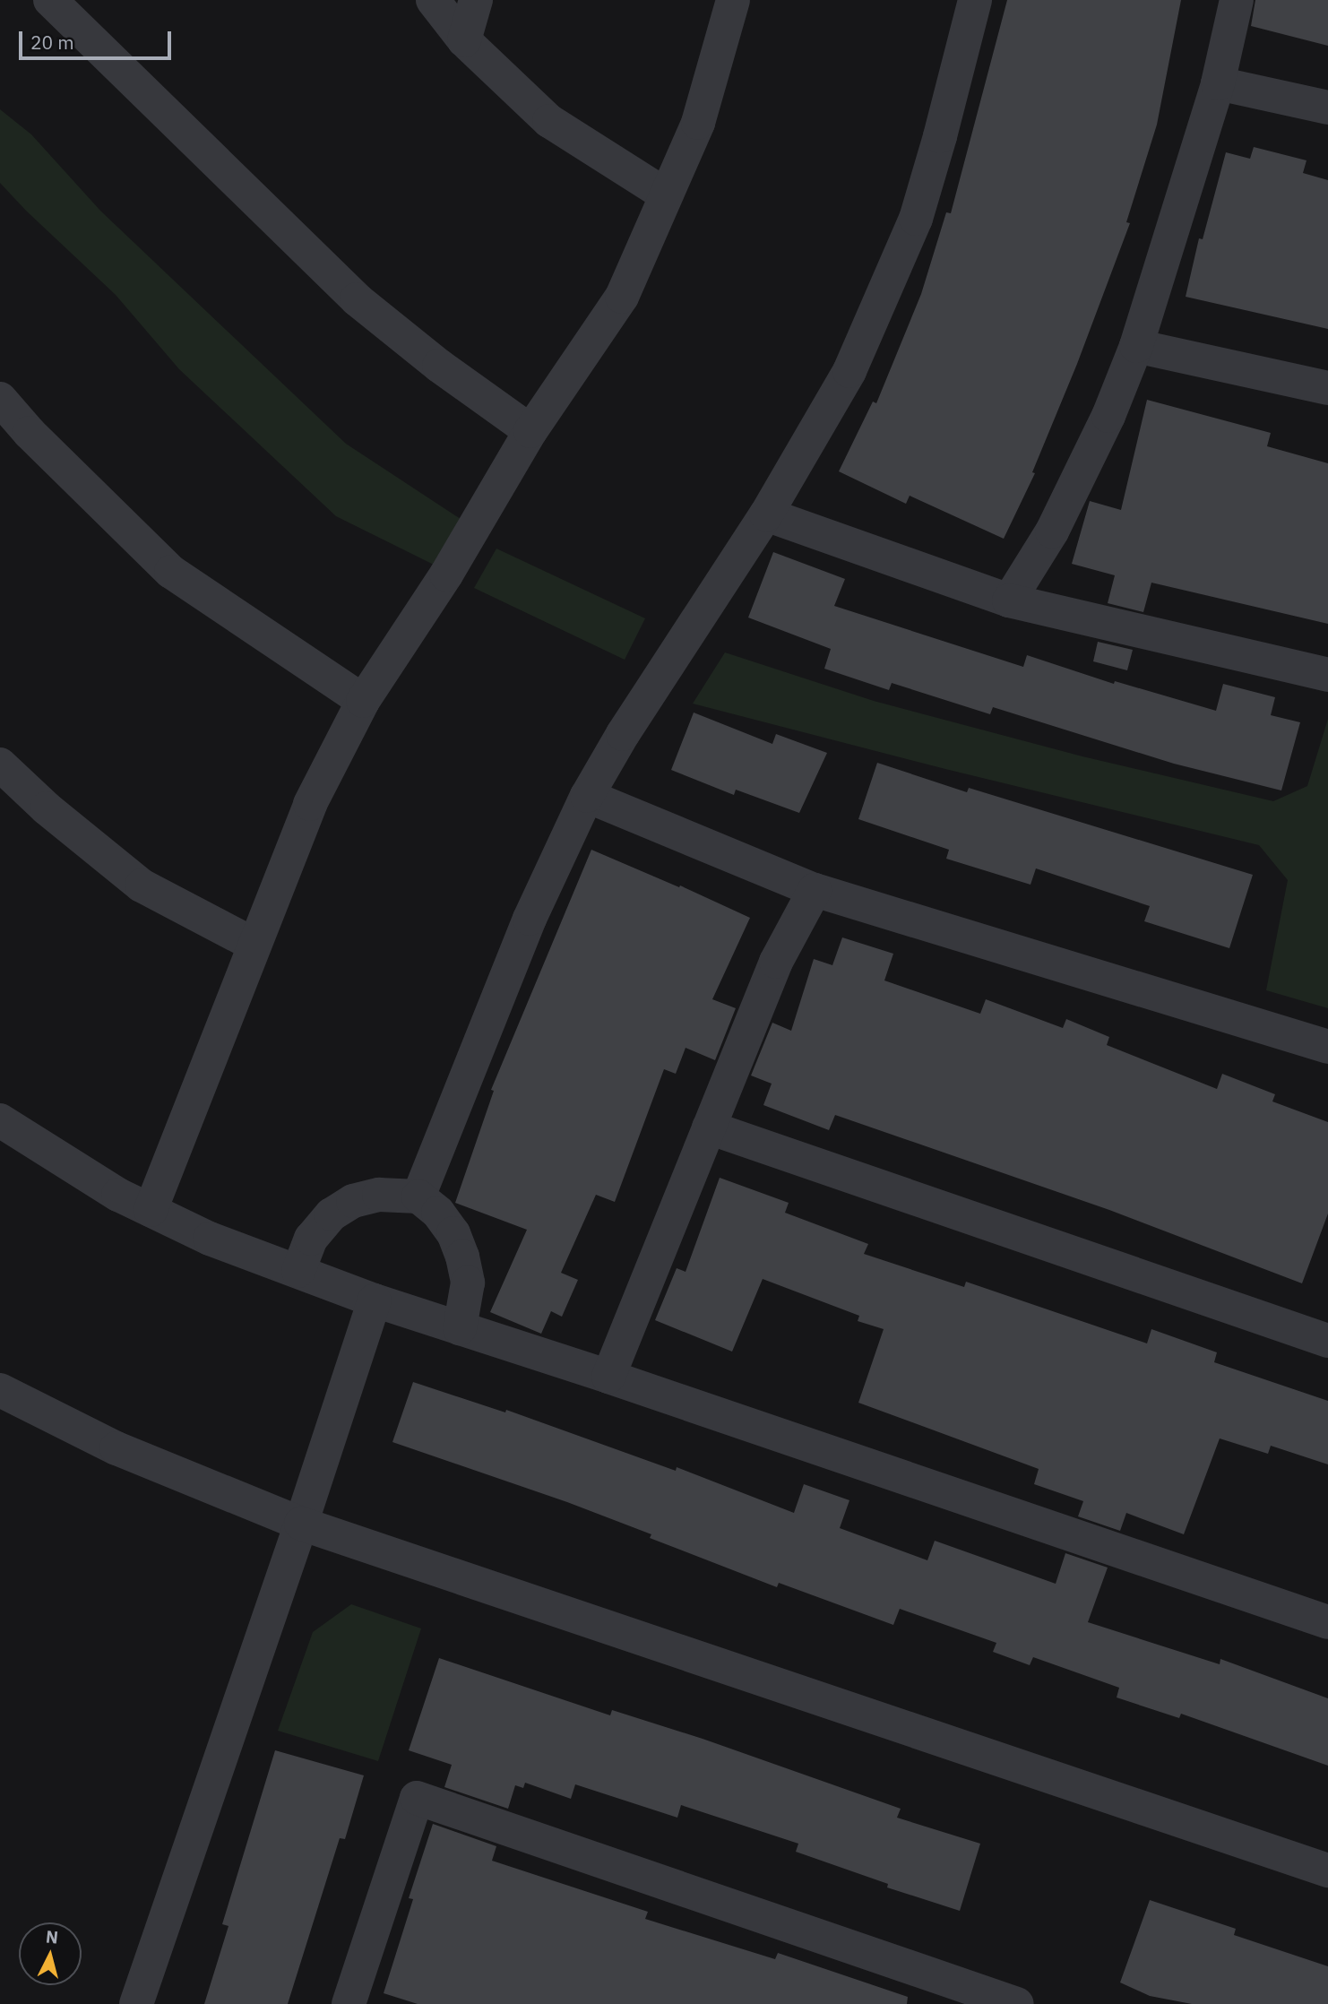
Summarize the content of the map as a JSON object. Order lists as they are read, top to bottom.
{
  "scale_bar": "20 m",
  "north": "top"
}
